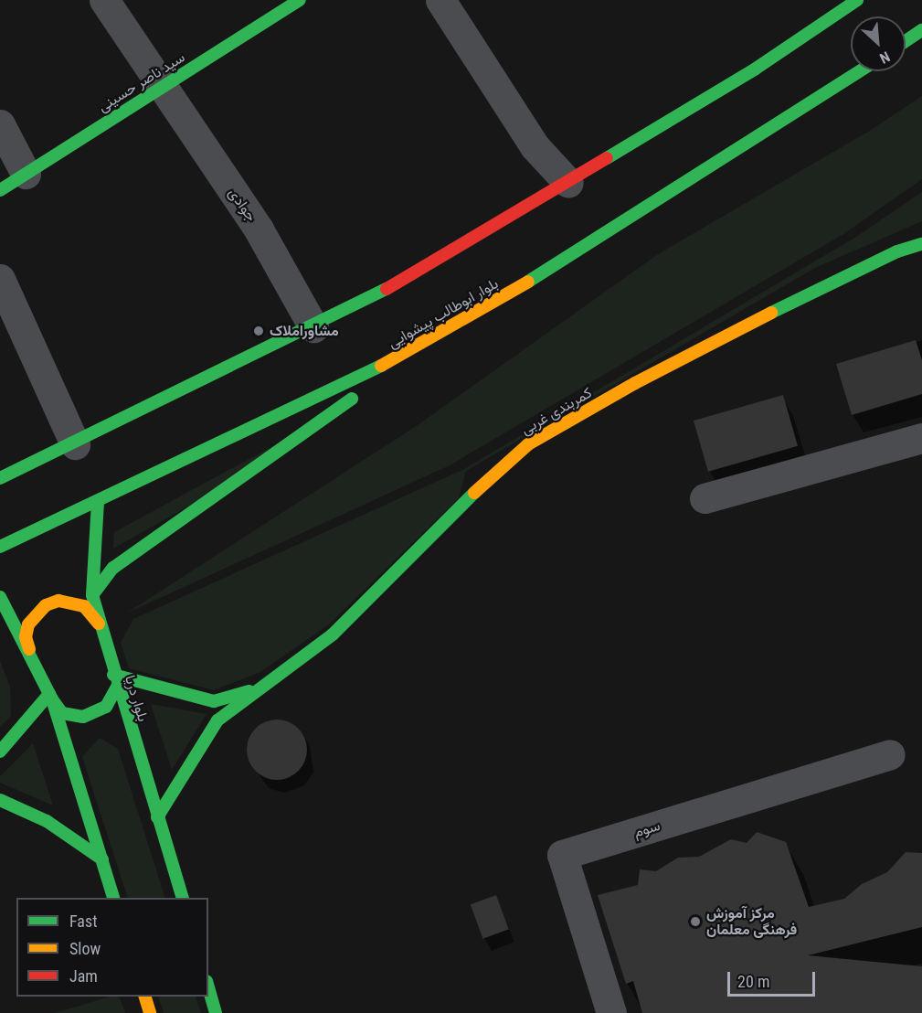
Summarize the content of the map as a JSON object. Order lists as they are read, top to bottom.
{
  "streets": {
    "main road": [
      "سید ناصر حسینی",
      "بلوار ابوطالب پیشوایی",
      "کمربندی غربی",
      "بلوار دریا"
    ],
    "street": ["جوادی", "سوم"]
  },
  "crossings": [
    ["سید ناصر حسینی", "جوادی"],
    ["بلوار ابوطالب پیشوایی", "بلوار دریا"],
    ["کمربندی غربی", "بلوار دریا"]
  ],
  "places": ["مشاوراملاک", "مرکز آموزش فرهنگی معلمان"],
  "legend": ["Fast", "Slow", "Jam"],
  "scale_bar": "20 m",
  "north": "bottom right"
}
